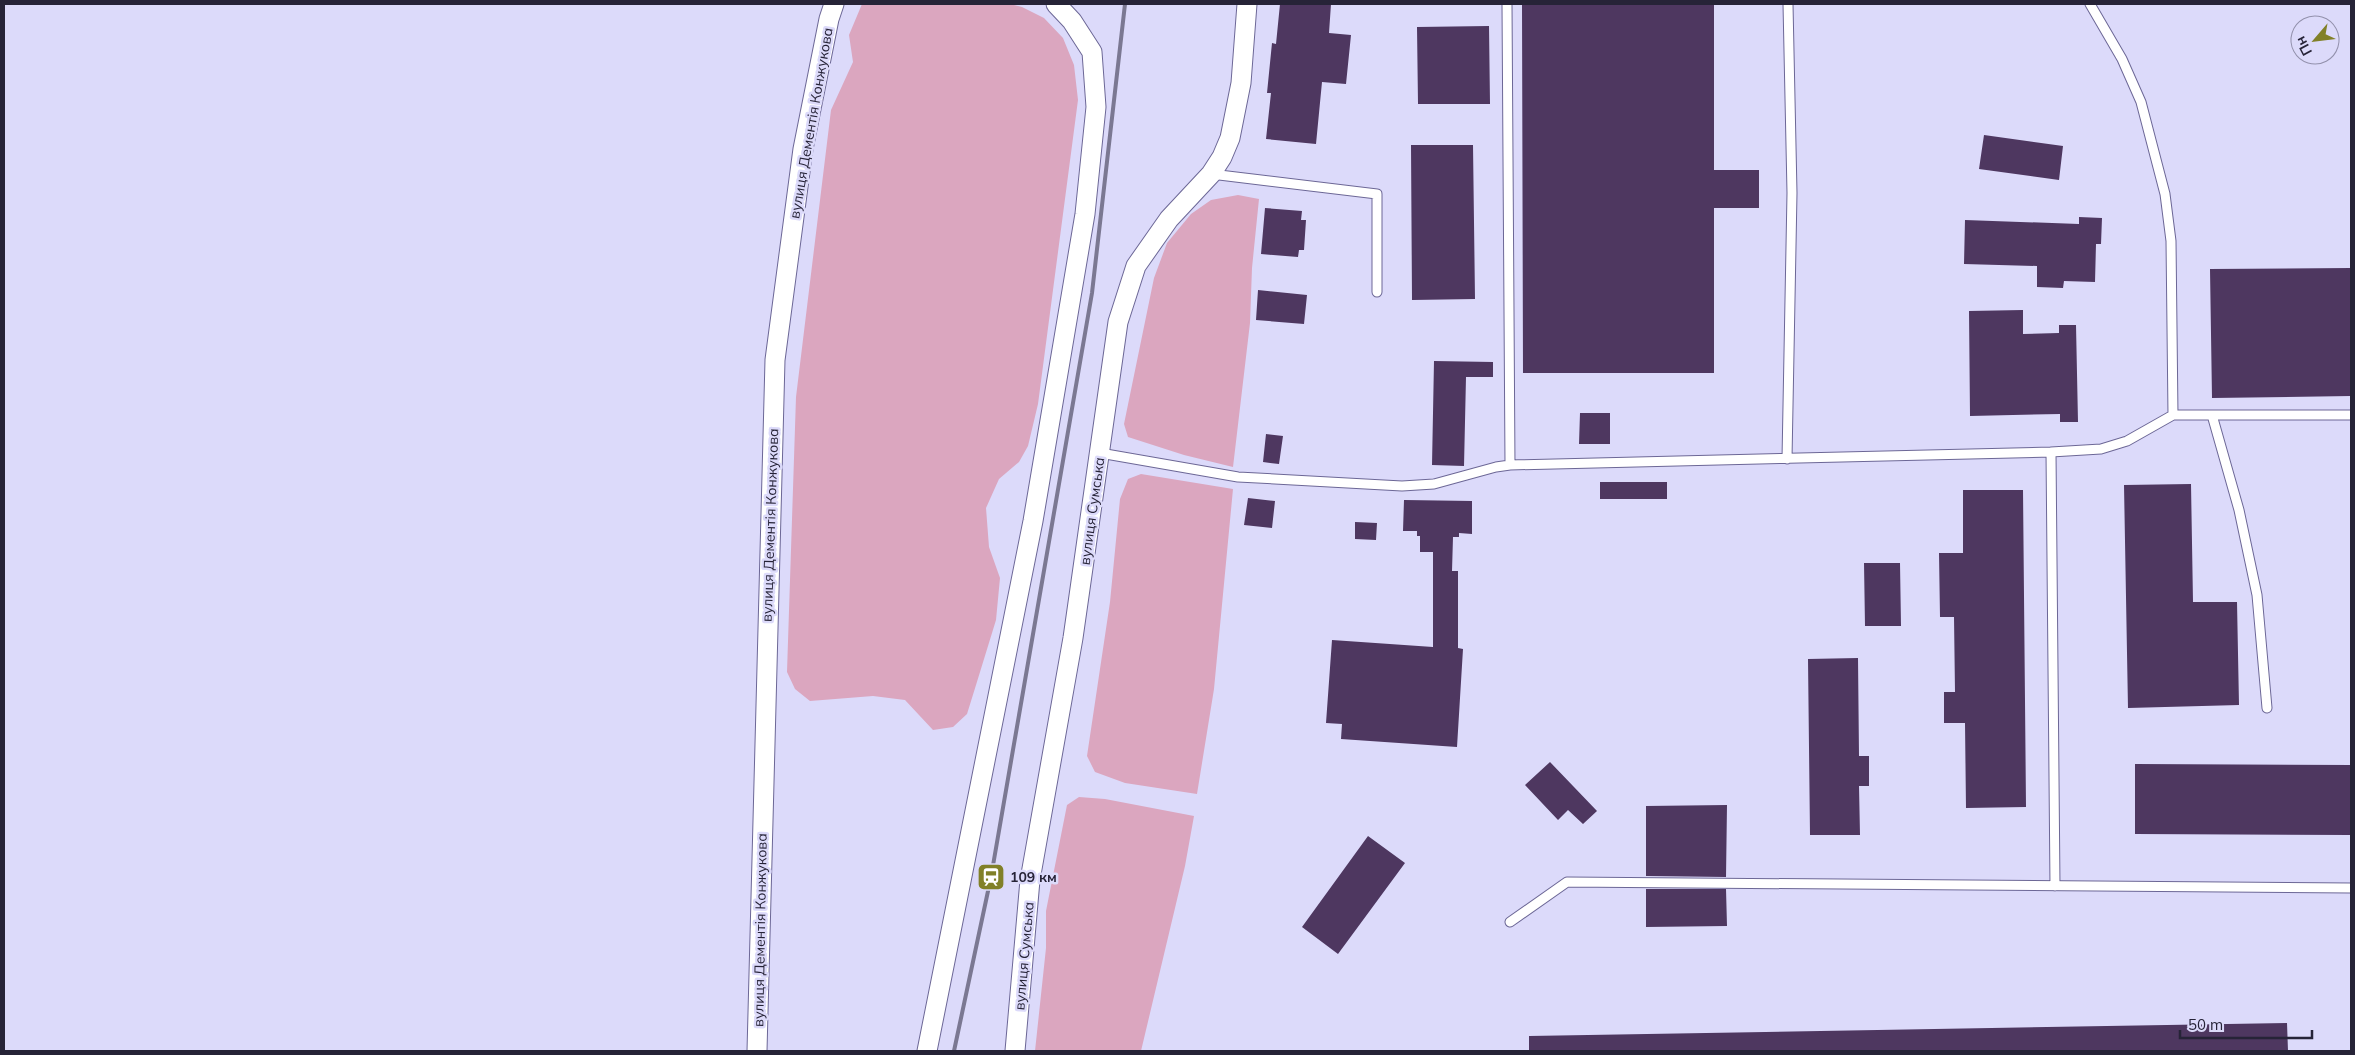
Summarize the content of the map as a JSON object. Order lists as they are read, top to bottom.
{
  "streets": {
    "street": ["вулиця Дементія Конжукова", "вулиця Сумська"]
  },
  "places": {
    "station": ["109 км"]
  },
  "scale_bar": "50 m",
  "north": "bottom left"
}
